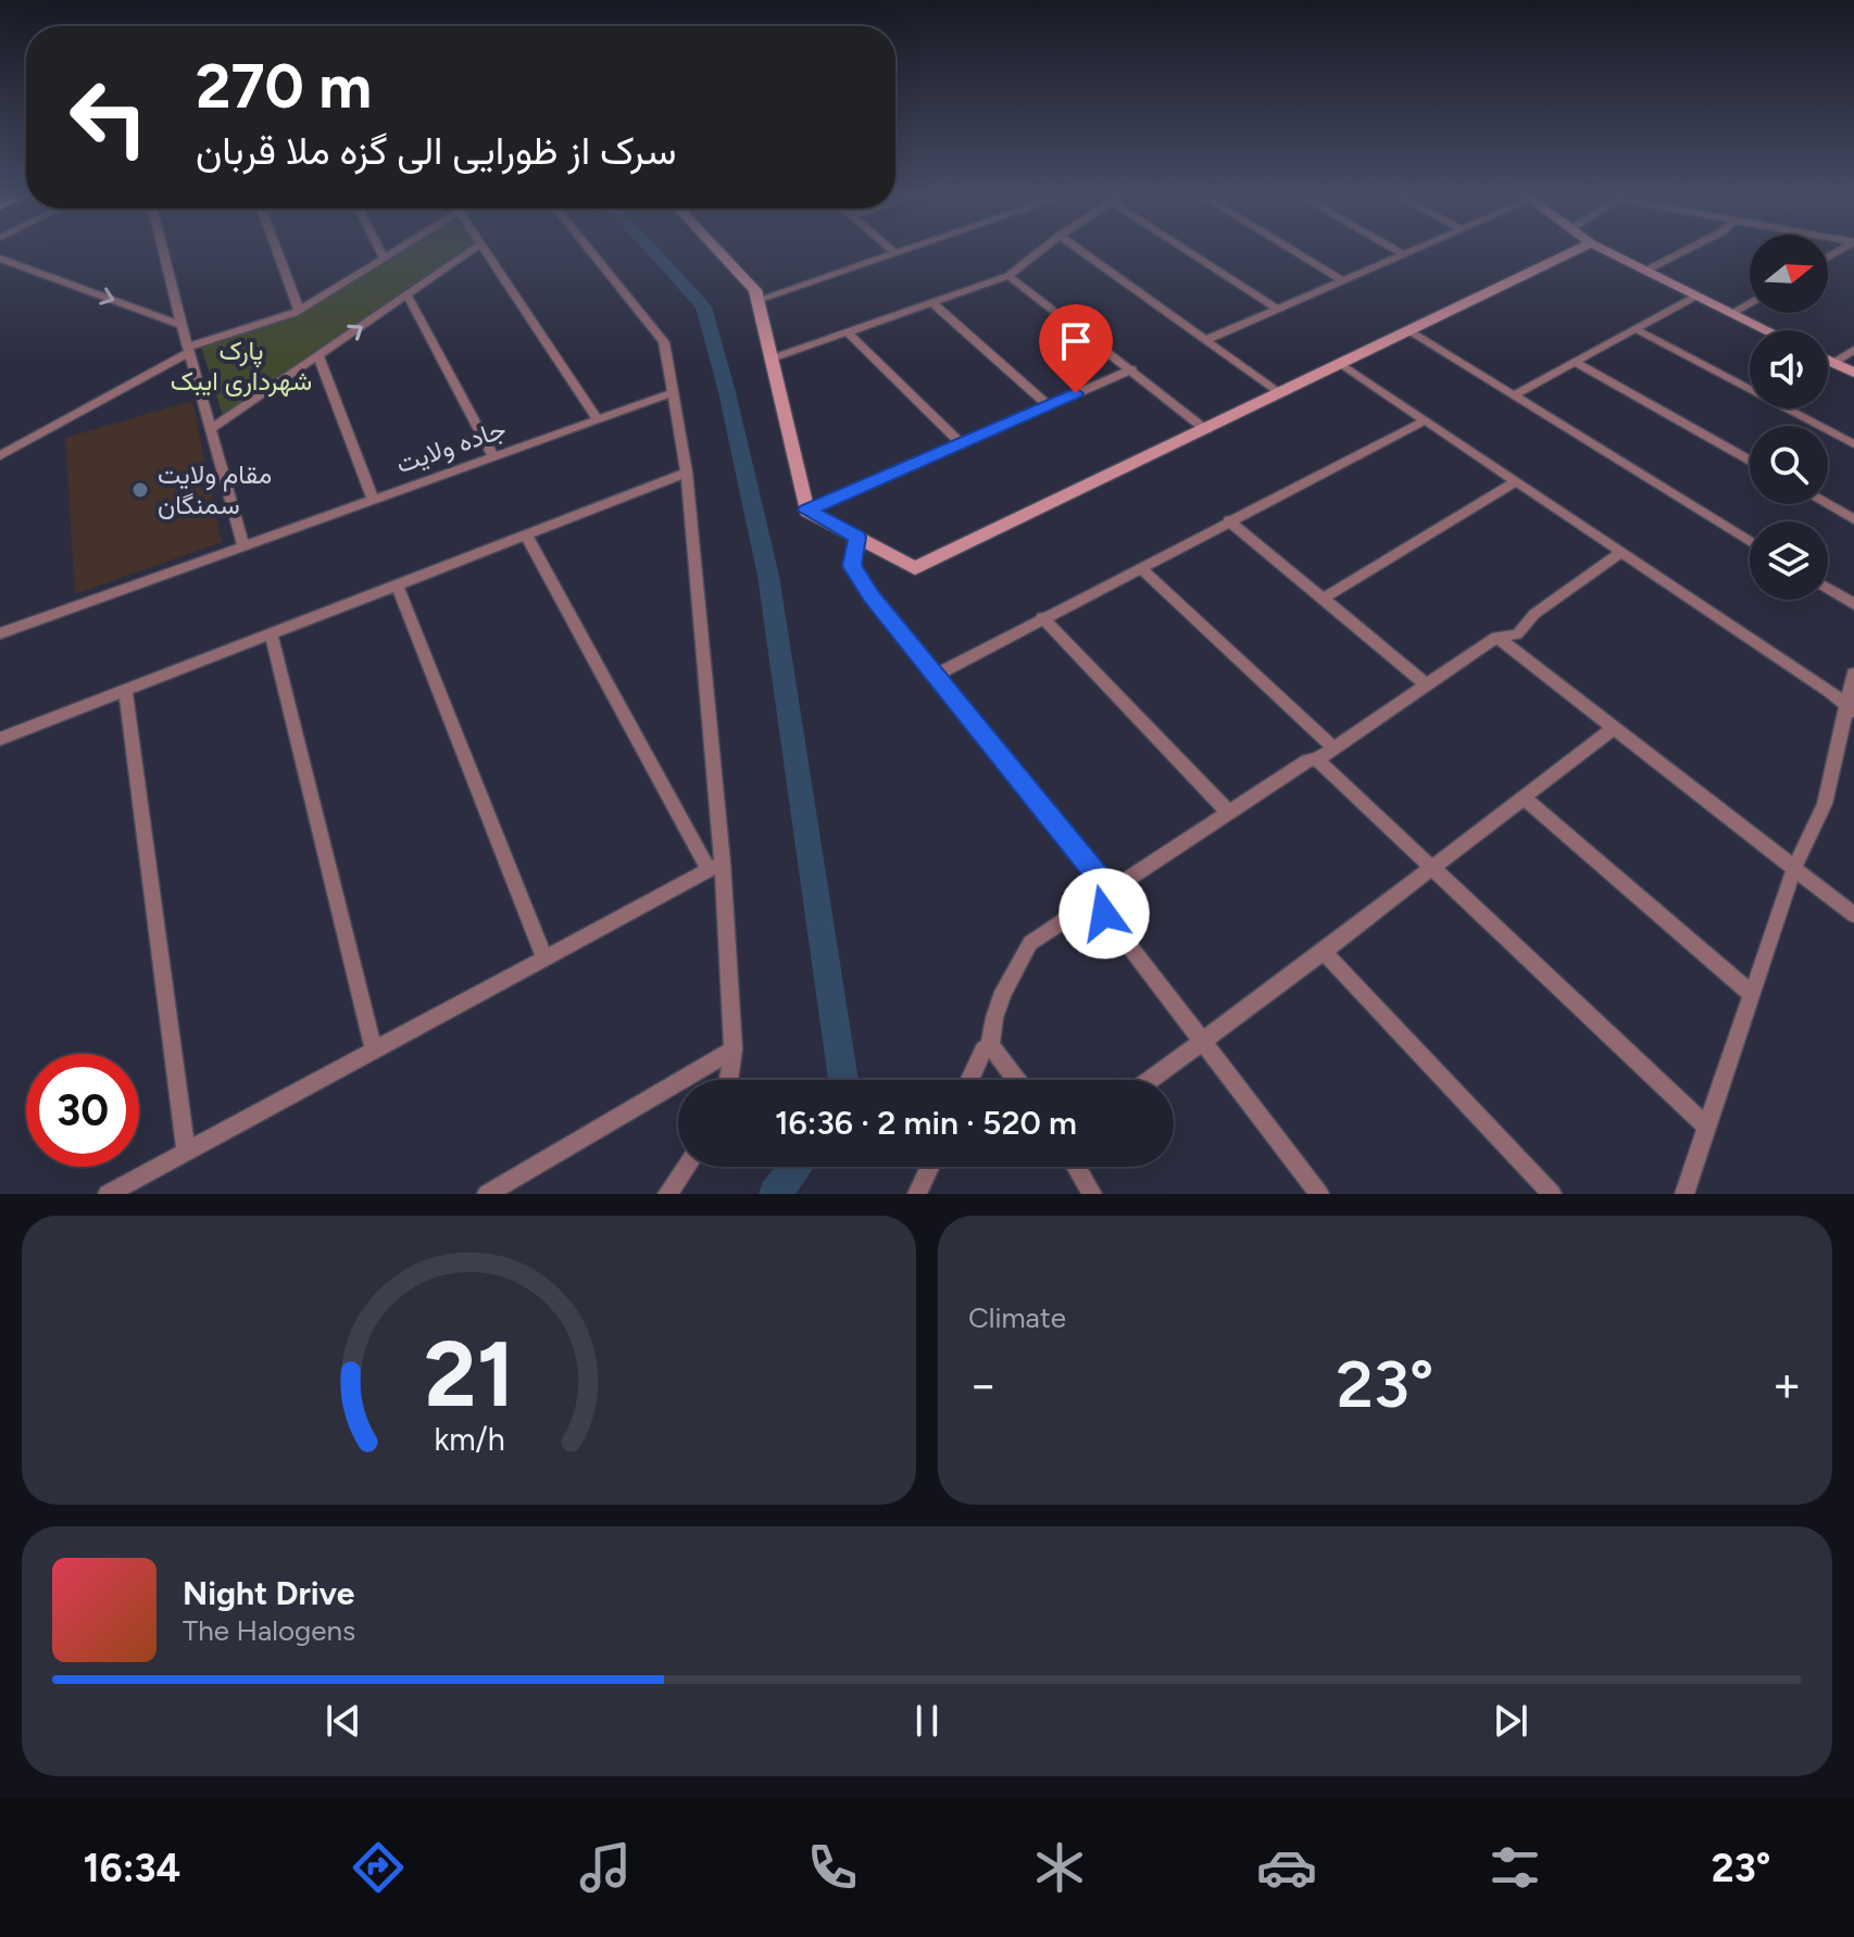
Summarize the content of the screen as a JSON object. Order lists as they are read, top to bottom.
{
  "streets": {
    "street": ["جاده ولایت"]
  },
  "parks": ["پارک شهرداری ایبک"],
  "places": ["مقام ولایت سمنگان"],
  "north": "right",
  "page": {
    "turn": ["270 m", "سرک از ظورایی الی گزه ملا قربان"],
    "limit": "30",
    "trip": "16:36 · 2 min · 520 m",
    "tile": "Climate",
    "heat": ["−", "23°", "+"],
    "song": ["Night Drive", "The Halogens"],
    "tabs": ["16:34", "23°"],
    "gauge": ["21", "km/h"]
  }
}
